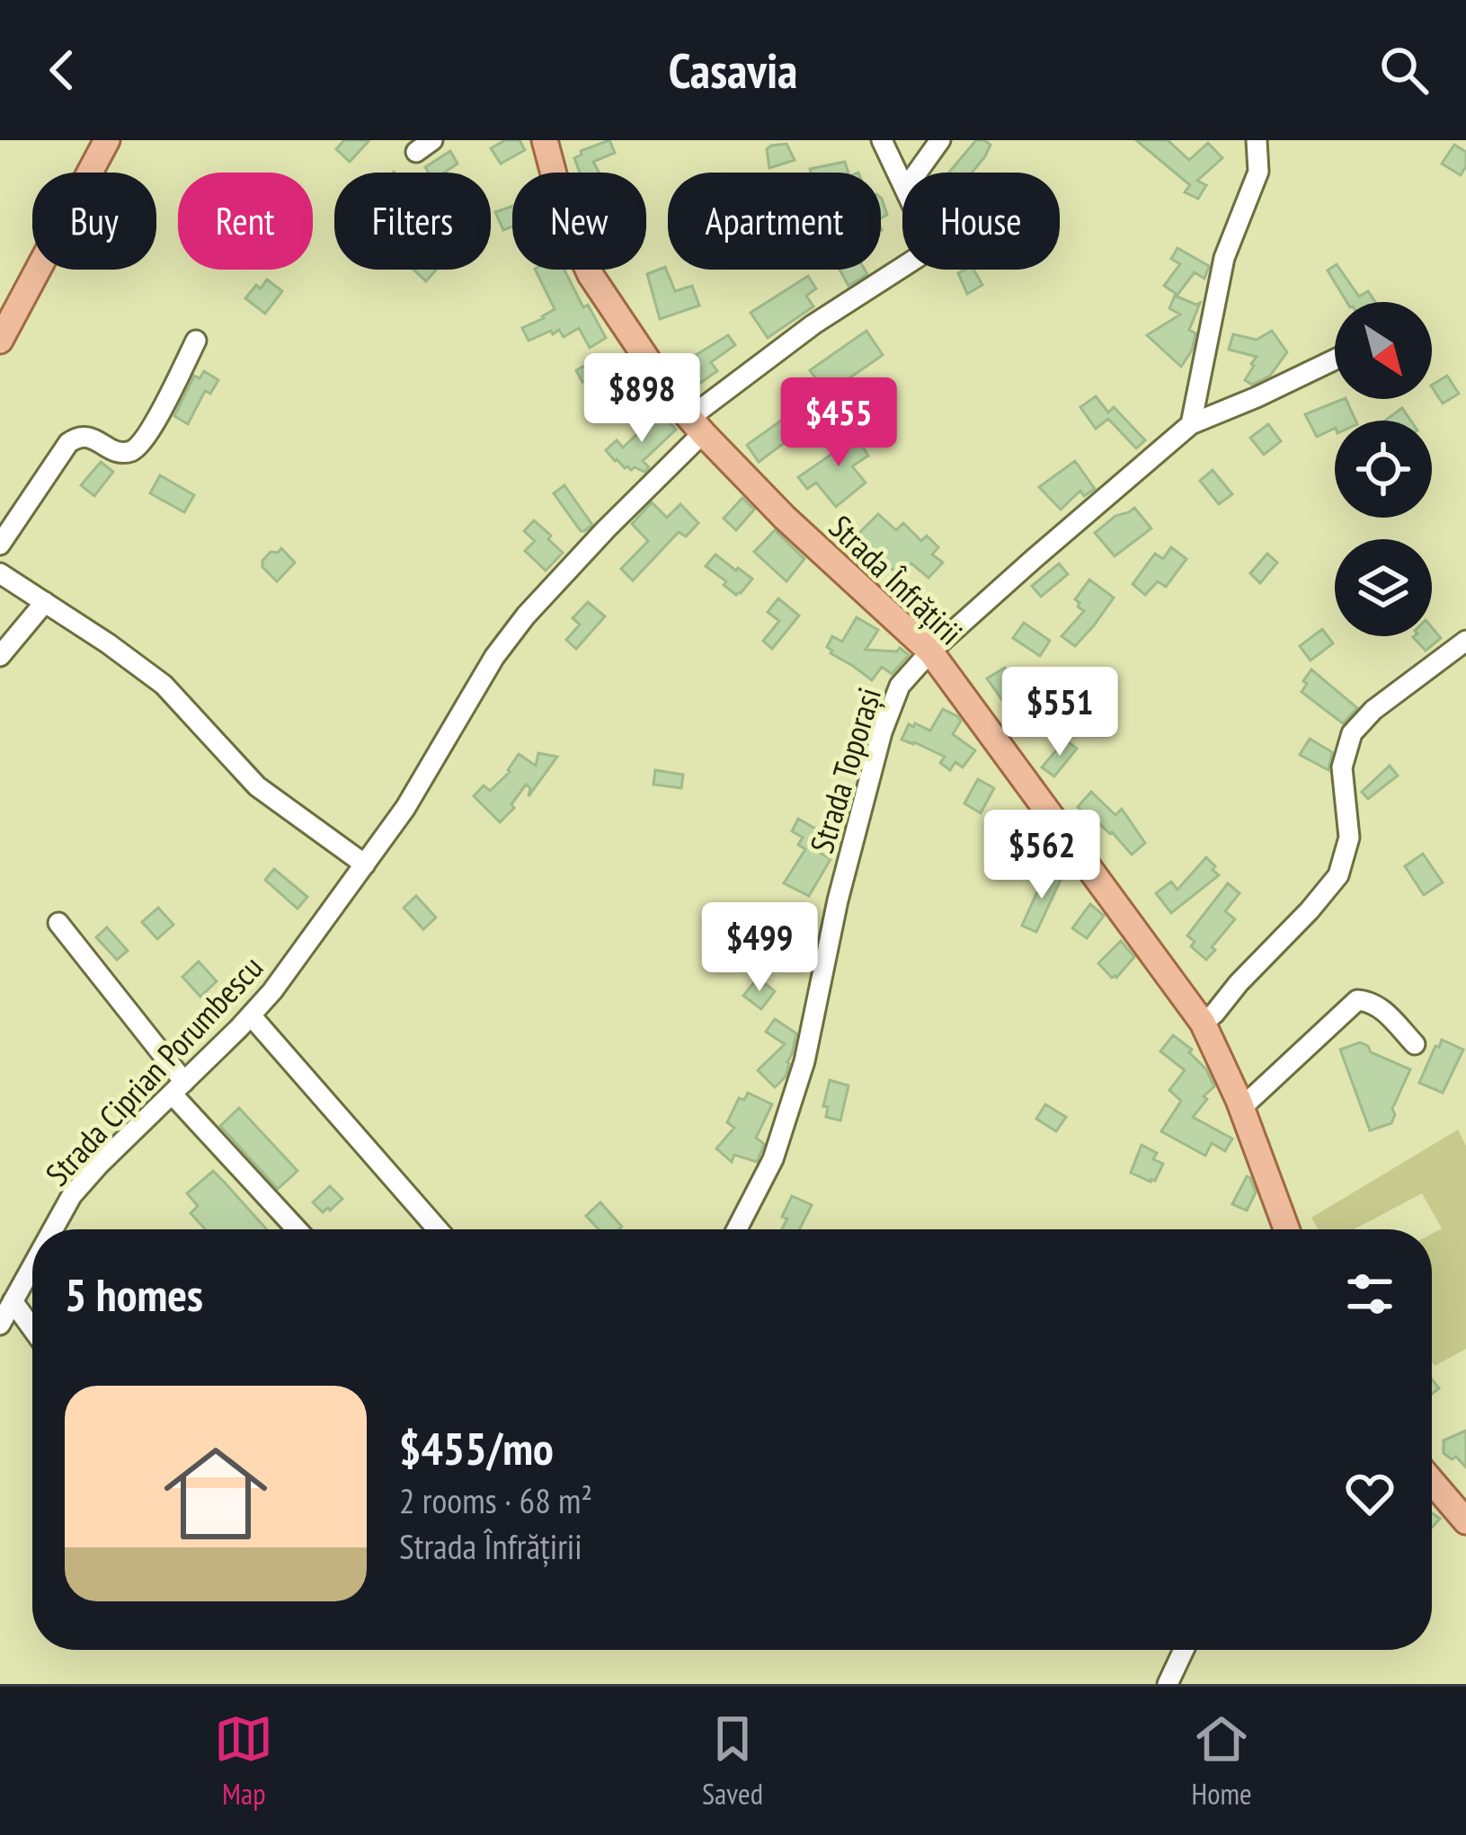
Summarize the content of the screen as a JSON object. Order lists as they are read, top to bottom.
{
  "streets": {
    "main road": ["Strada Înfrățirii"],
    "street": ["Strada Toporași", "Strada Ciprian Porumbescu"]
  },
  "crossings": [
    ["Strada Înfrățirii", "Strada Toporași"],
    ["Strada Înfrățirii", "Strada Ciprian Porumbescu"]
  ],
  "north": "bottom right",
  "page": {
    "header": "Casavia",
    "chip": [
      "Buy",
      "Rent",
      "Filters",
      "New",
      "Apartment",
      "House"
    ],
    "price": [
      "$898",
      "$455",
      "$551",
      "$562",
      "$499"
    ],
    "heading": "5 homes",
    "list": [
      {
        "name": "$455/mo",
        "note": "2 rooms · 68 m² · Strada Înfrățirii"
      }
    ],
    "tabs": ["Map", "Saved", "Home"]
  }
}
